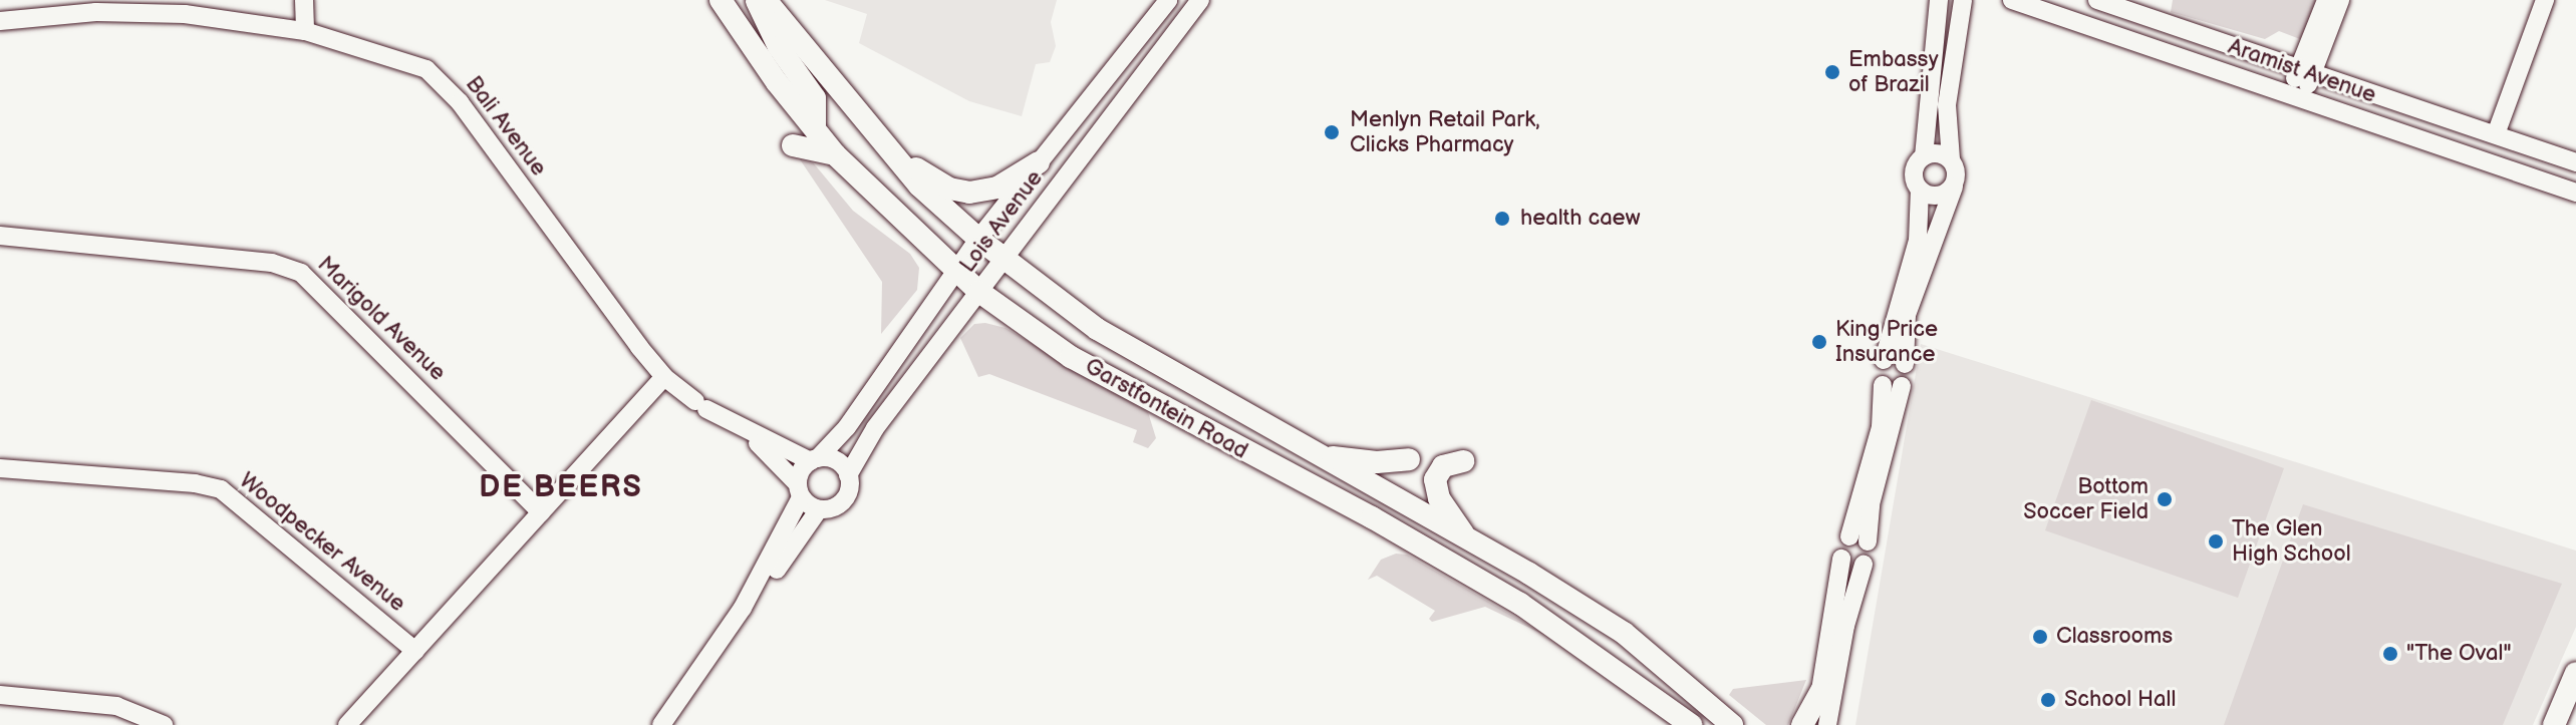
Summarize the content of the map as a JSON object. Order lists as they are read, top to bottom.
{
  "streets": {
    "main road": ["Garstfontein Road"],
    "street": [
      "Aramist Avenue",
      "Bali Avenue",
      "Lois Avenue",
      "Marigold Avenue",
      "Woodpecker Avenue"
    ]
  },
  "crossings": [
    ["Bali Avenue", "Lois Avenue"],
    ["Lois Avenue", "Garstfontein Road"]
  ],
  "districts": ["DE BEERS"],
  "places": [
    "Embassy of Brazil",
    "Menlyn Retail Park, Clicks Pharmacy",
    "health caew",
    "King Price Insurance",
    "Bottom Soccer Field",
    "The Glen High School",
    "Classrooms",
    "\"The Oval\"",
    "School Hall"
  ]
}
